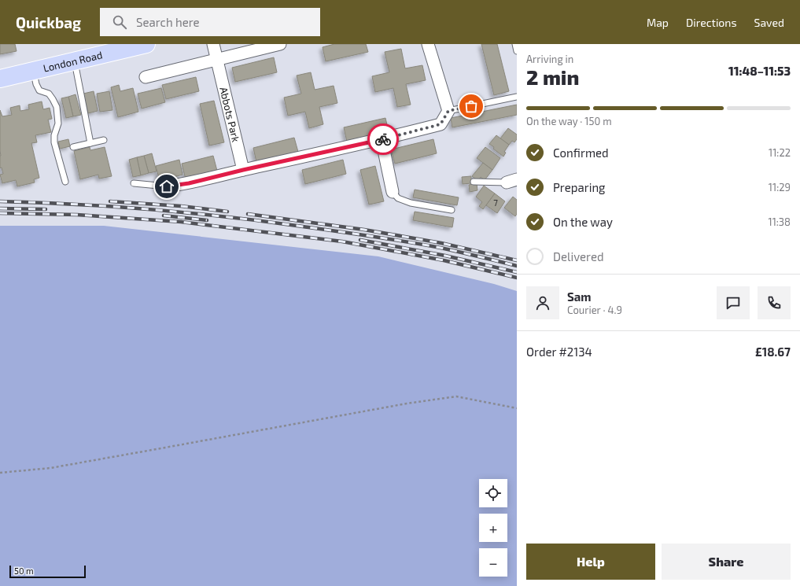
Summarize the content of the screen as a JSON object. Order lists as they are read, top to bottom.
{
  "streets": {
    "main road": ["London Road"],
    "street": ["Abbots Park"]
  },
  "house_numbers": ["7"],
  "scale_bar": "50 m",
  "page": {
    "header": "Quickbag",
    "search": "Search here",
    "nav": ["Map", "Directions", "Saved"],
    "heading": ["2 min", "Arriving in", "11:48–11:53"],
    "panel": [
      "Sam",
      "Courier · 4.9",
      "Order #2134",
      "£18.67"
    ],
    "bar": "On the way · 150 m",
    "list": [
      ["Confirmed", "11:22"],
      ["Preparing", "11:29"],
      ["On the way", "11:38"],
      "Delivered"
    ],
    "map_buttons": ["+", "−"],
    "buttons": ["Help", "Share"],
    "scale": "50 m"
  }
}
